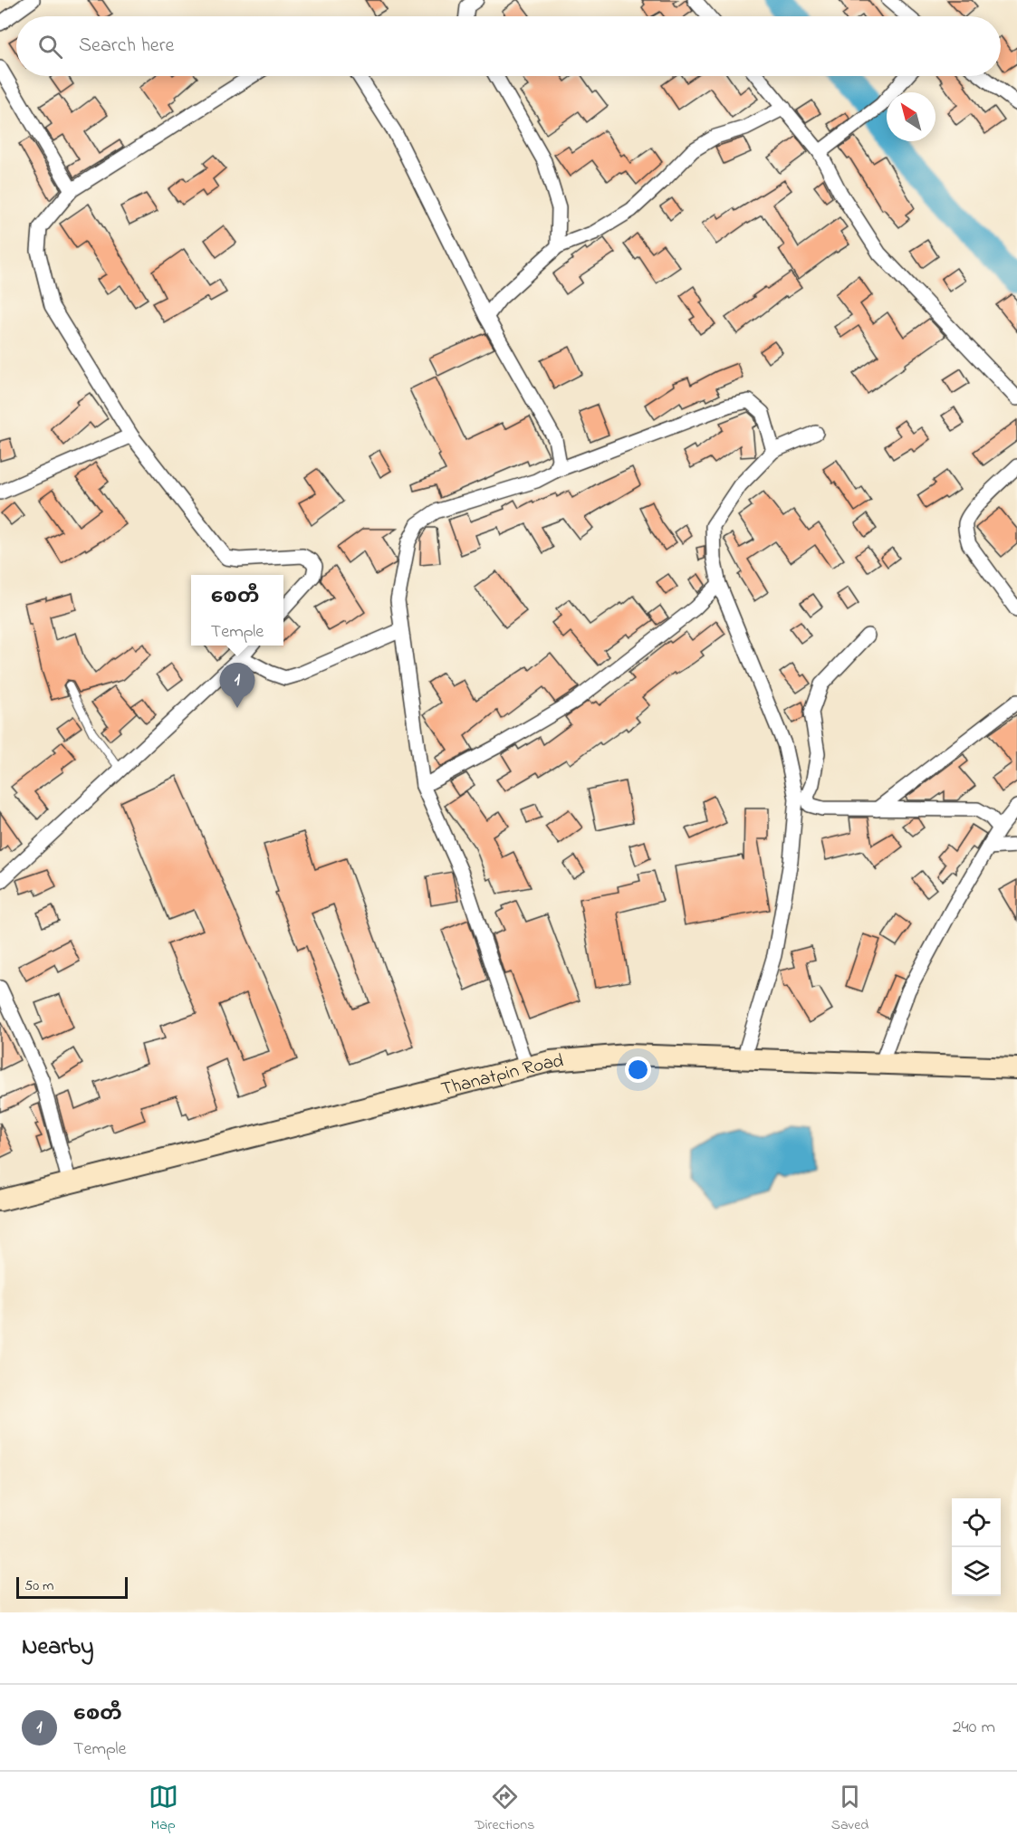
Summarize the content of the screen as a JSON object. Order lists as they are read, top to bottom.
{
  "streets": {
    "main road": ["Thanatpin Road"]
  },
  "scale_bar": "50 m",
  "north": "top left",
  "page": {
    "search": "Search here",
    "popup": ["စေတီ", "Temple"],
    "pins": "1",
    "scale": "50 m",
    "heading": "Nearby",
    "list": [
      {
        "mark": "1",
        "name": "စေတီ",
        "note": "Temple",
        "value": "240 m"
      }
    ],
    "nav": ["Map", "Directions", "Saved"]
  }
}
